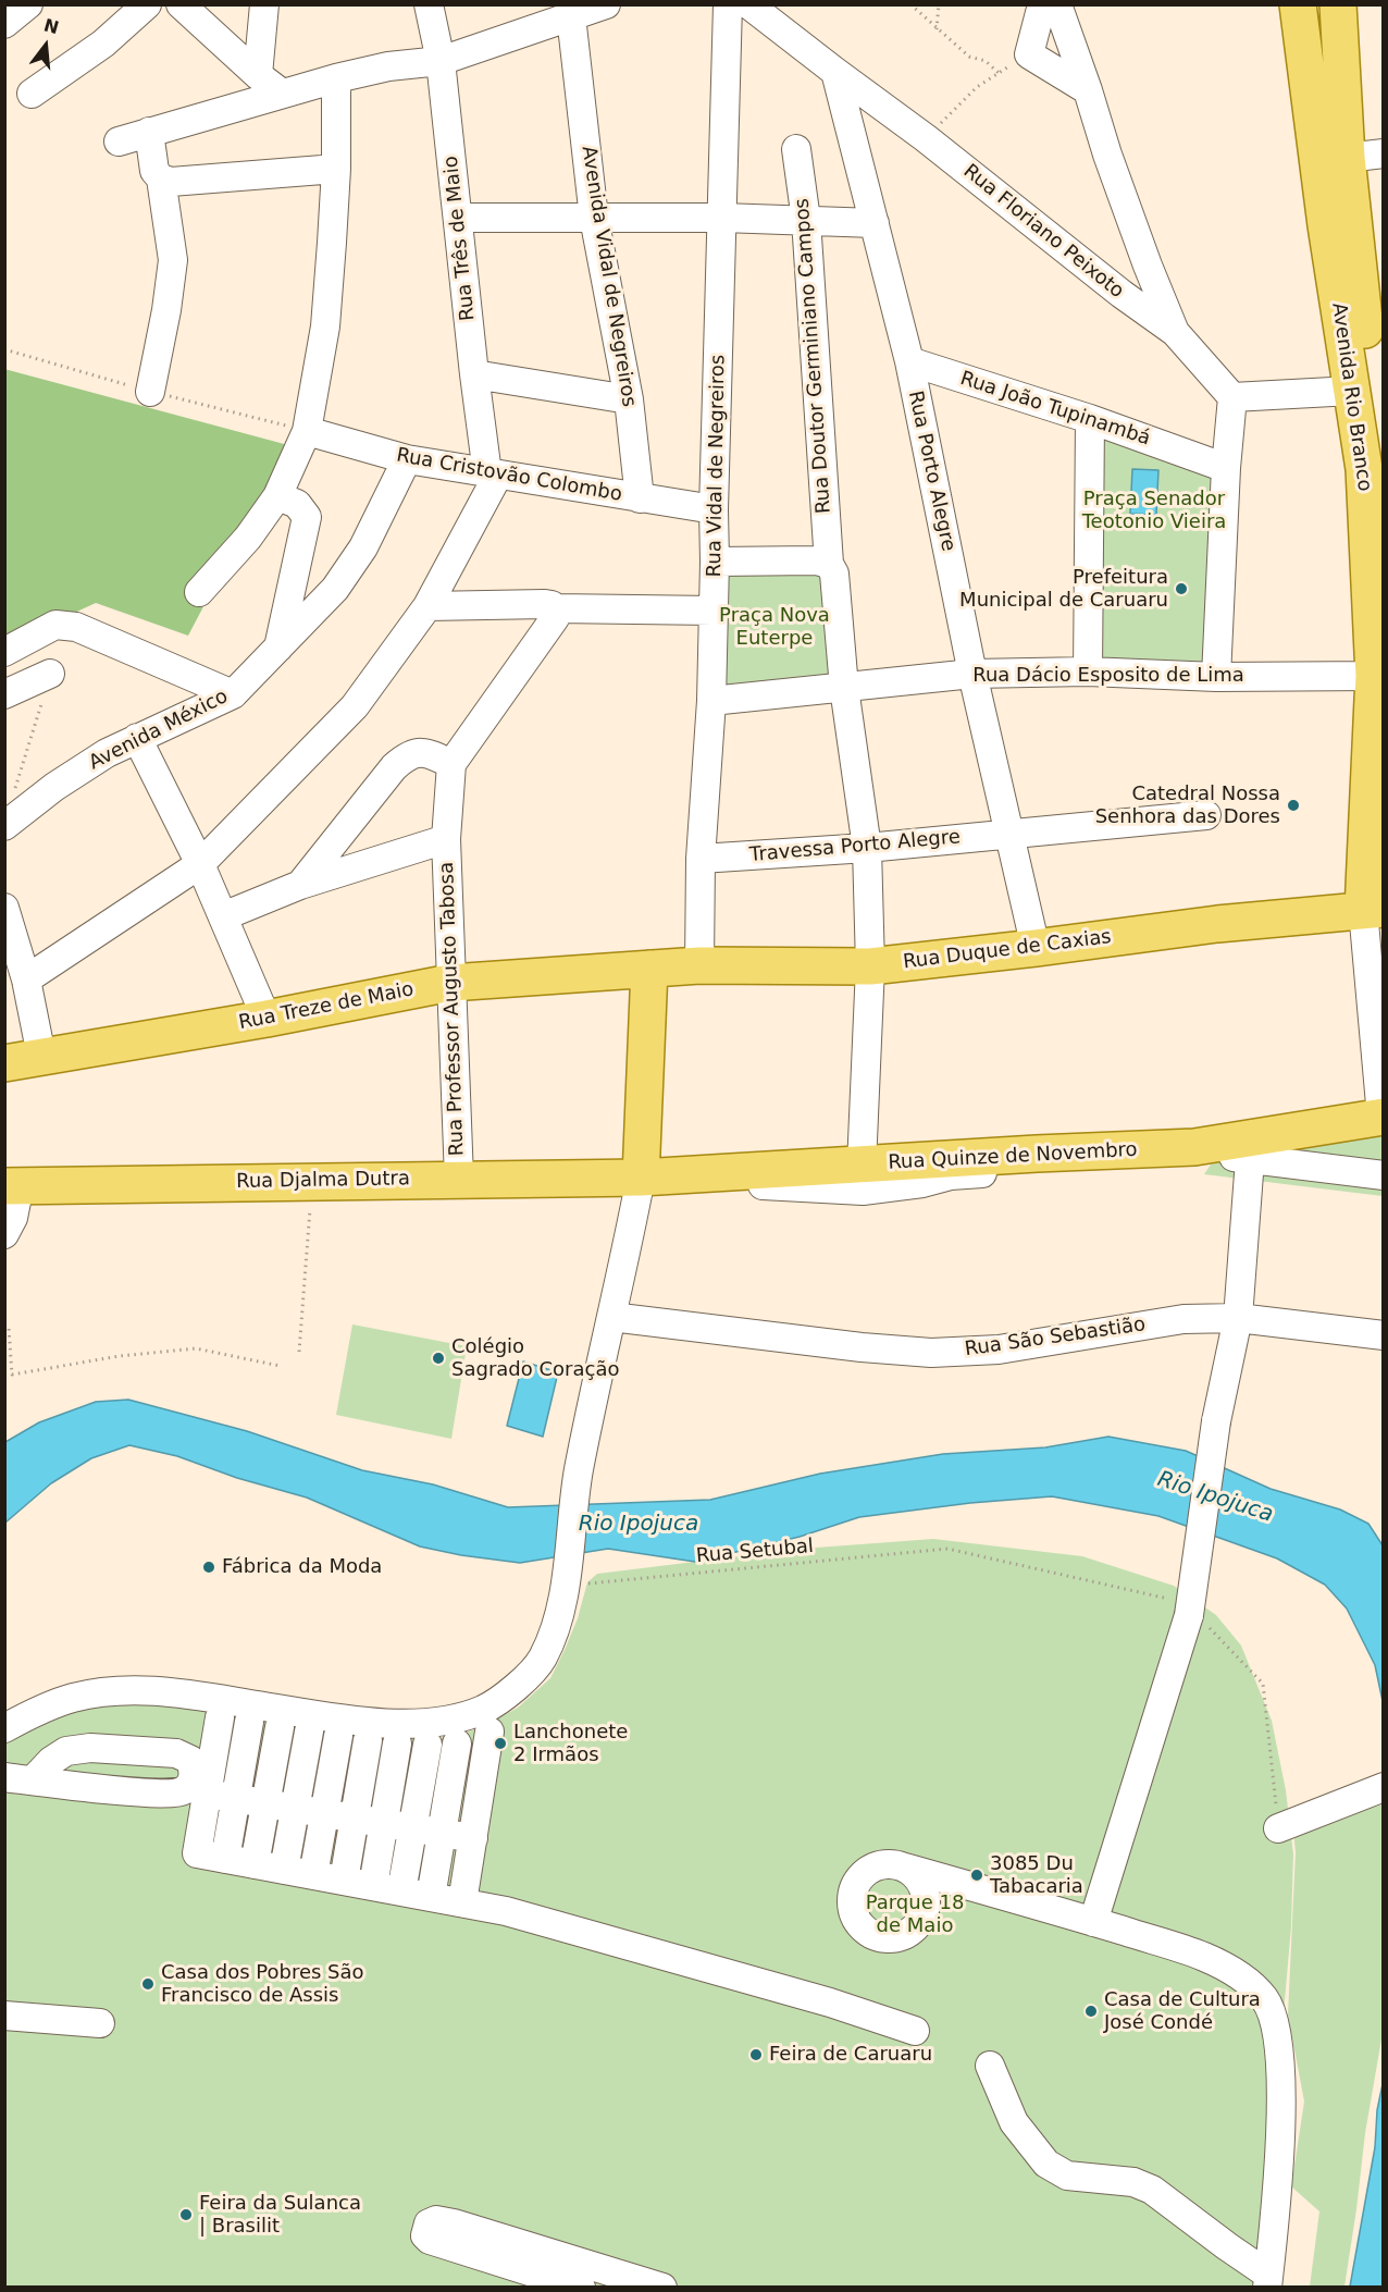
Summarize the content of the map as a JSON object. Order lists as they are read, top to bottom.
{
  "streets": {
    "main road": [
      "Avenida Rio Branco",
      "Rua Duque de Caxias",
      "Rua Treze de Maio",
      "Rua Quinze de Novembro",
      "Rua Djalma Dutra"
    ],
    "street": [
      "Rua Floriano Peixoto",
      "Rua Três de Maio",
      "Avenida Vidal de Negreiros",
      "Rua Doutor Germiniano Campos",
      "Rua João Tupinambá",
      "Rua Vidal de Negreiros",
      "Rua Porto Alegre",
      "Rua Cristovão Colombo",
      "Rua Dácio Esposito de Lima",
      "Avenida México",
      "Travessa Porto Alegre",
      "Rua Professor Augusto Tabosa",
      "Rua São Sebastião"
    ],
    "path": ["Rua Setubal"]
  },
  "crossings": [
    ["Rua Floriano Peixoto", "Rua Porto Alegre"],
    ["Rua Três de Maio", "Rua Cristovão Colombo"],
    ["Avenida Vidal de Negreiros", "Rua Cristovão Colombo"],
    ["Rua Doutor Germiniano Campos", "Rua Dácio Esposito de Lima"],
    ["Rua Doutor Germiniano Campos", "Travessa Porto Alegre"],
    ["Rua Doutor Germiniano Campos", "Rua Duque de Caxias"],
    ["Rua Doutor Germiniano Campos", "Rua Quinze de Novembro"],
    ["Avenida Rio Branco", "Rua Dácio Esposito de Lima"],
    ["Avenida Rio Branco", "Rua Duque de Caxias"],
    ["Rua João Tupinambá", "Rua Porto Alegre"],
    ["Rua Vidal de Negreiros", "Rua Cristovão Colombo"],
    ["Rua Vidal de Negreiros", "Rua Dácio Esposito de Lima"],
    ["Rua Vidal de Negreiros", "Travessa Porto Alegre"],
    ["Rua Vidal de Negreiros", "Rua Duque de Caxias"],
    ["Rua Porto Alegre", "Rua Dácio Esposito de Lima"],
    ["Rua Porto Alegre", "Travessa Porto Alegre"],
    ["Rua Porto Alegre", "Rua Duque de Caxias"],
    ["Rua Cristovão Colombo", "Avenida México"],
    ["Rua Duque de Caxias", "Rua Treze de Maio"],
    ["Rua Treze de Maio", "Rua Professor Augusto Tabosa"],
    ["Rua Professor Augusto Tabosa", "Rua Djalma Dutra"],
    ["Rua Quinze de Novembro", "Rua Djalma Dutra"]
  ],
  "water": ["Rio Ipojuca"],
  "parks": ["Praça Senador Teotonio Vieira", "Praça Nova Euterpe", "Parque 18 de Maio"],
  "places": [
    "Prefeitura Municipal de Caruaru",
    "Catedral Nossa Senhora das Dores",
    "Colégio Sagrado Coração",
    "Fábrica da Moda",
    "Lanchonete 2 Irmãos",
    "3085 Du Tabacaria",
    "Casa dos Pobres São Francisco de Assis",
    "Casa de Cultura José Condé",
    "Feira de Caruaru",
    "Feira da Sulanca | Brasilit"
  ],
  "north": "top"
}
